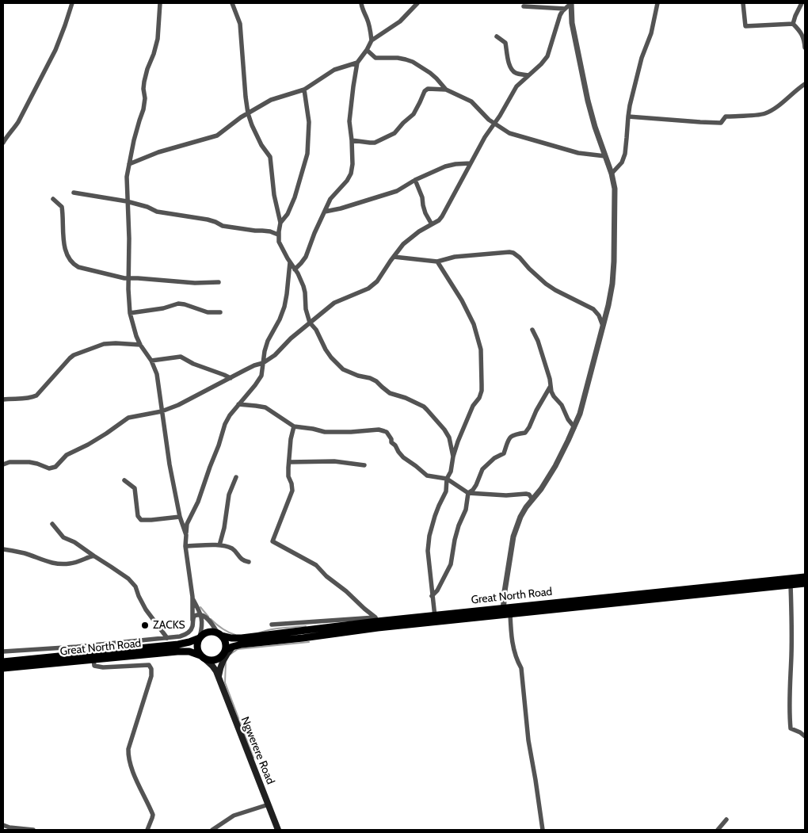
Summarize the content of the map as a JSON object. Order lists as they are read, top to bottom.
{
  "streets": {
    "main road": ["Great North Road", "Ngwerere Road"]
  },
  "crossings": [
    ["Great North Road", "Ngwerere Road"]
  ],
  "places": ["ZACKS"]
}
